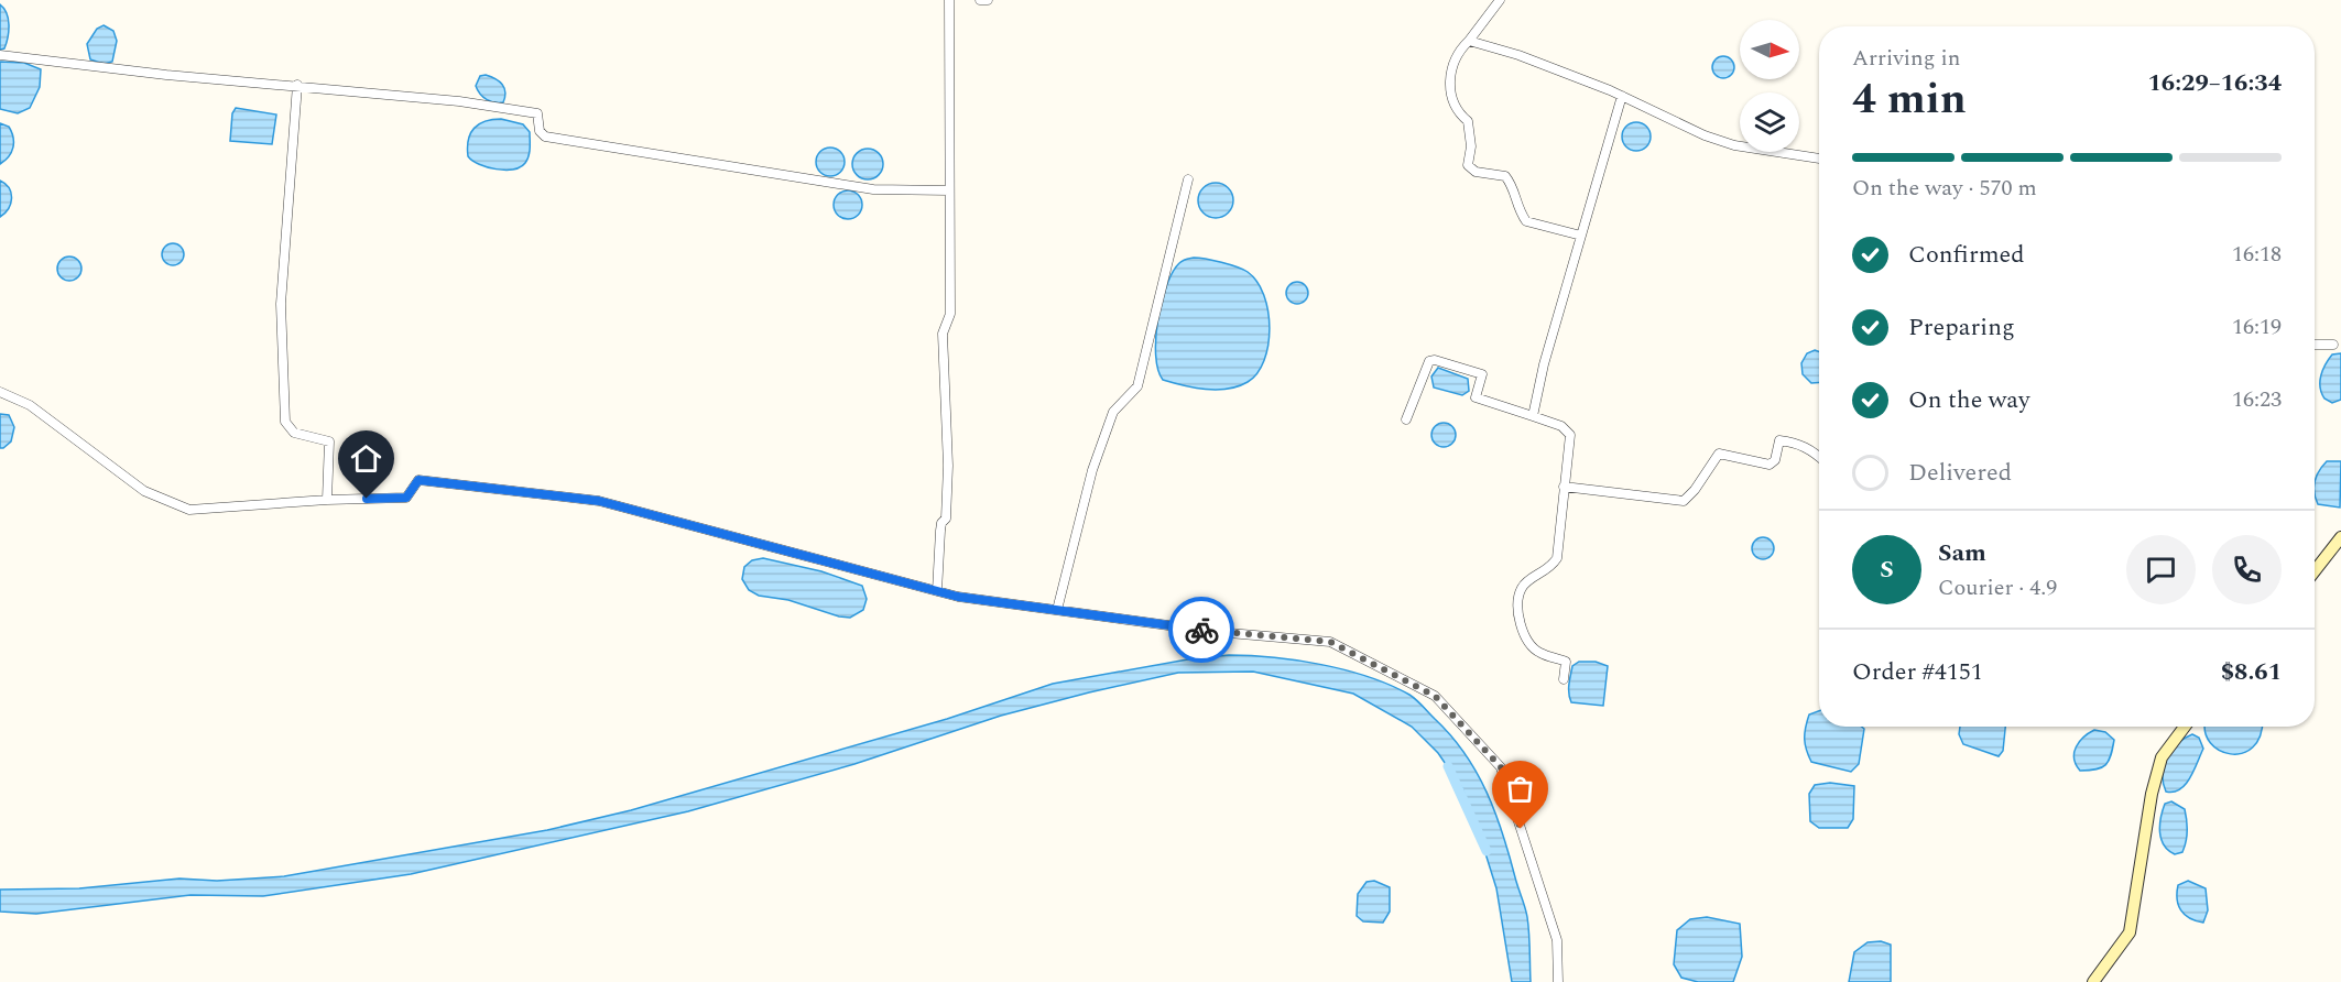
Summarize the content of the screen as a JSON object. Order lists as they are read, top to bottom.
{
  "north": "right",
  "page": {
    "heading": ["4 min", "Arriving in", "16:29–16:34"],
    "panel": [
      "Sam",
      "Courier · 4.9",
      "Order #4151",
      "$8.61"
    ],
    "bar": "On the way · 570 m",
    "list": [
      ["Confirmed", "16:18"],
      ["Preparing", "16:19"],
      ["On the way", "16:23"],
      "Delivered"
    ],
    "round": "S"
  }
}
